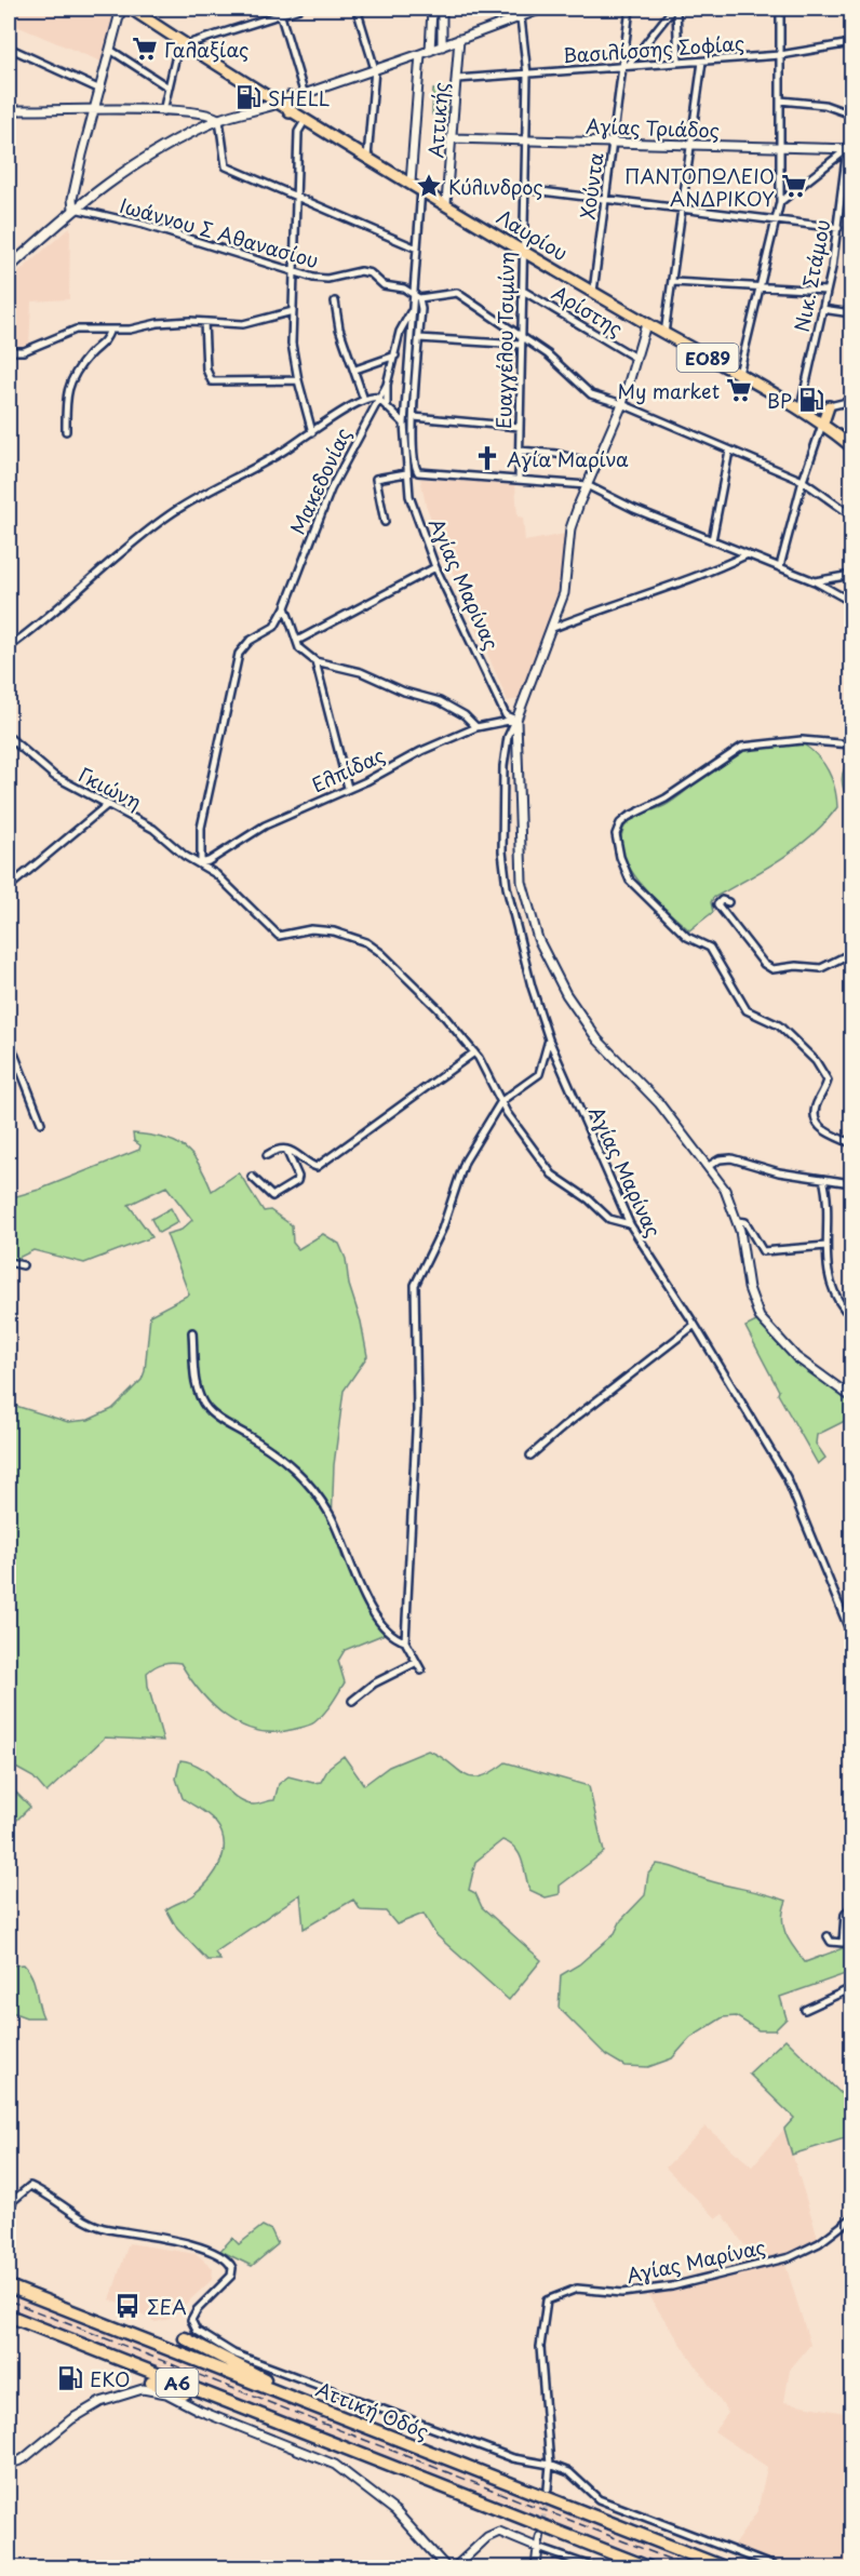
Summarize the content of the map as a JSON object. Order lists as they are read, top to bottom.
{
  "streets": {
    "highway": ["Α6", "Αττική Οδός"],
    "main road": ["Λαυρίου", "ΕΟ89"],
    "street": [
      "Βασιλίσσης Σοφίας",
      "Αττικής",
      "Αγίας Τριάδος",
      "Χούντα",
      "Ιωάννου Σ Αθανασίου",
      "Νικ. Στάμου",
      "Αρίστης",
      "Ευαγγέλου Τσιμίνη",
      "Μακεδονίας",
      "Αγίας Μαρίνας",
      "Ελπίδας",
      "Γκιώνη"
    ]
  },
  "crossings": [
    ["Βασιλίσσης Σοφίας", "Αττικής"],
    ["Βασιλίσσης Σοφίας", "Χούντα"],
    ["Βασιλίσσης Σοφίας", "Ευαγγέλου Τσιμίνη"],
    ["Αττικής", "Αγίας Τριάδος"],
    ["Αττικής", "Λαυρίου"],
    ["Αγίας Τριάδος", "Χούντα"],
    ["Αγίας Τριάδος", "Νικ. Στάμου"],
    ["Αγίας Τριάδος", "Ευαγγέλου Τσιμίνη"],
    ["Χούντα", "Λαυρίου"],
    ["Ιωάννου Σ Αθανασίου", "Αγίας Μαρίνας"],
    ["Λαυρίου", "Νικ. Στάμου"],
    ["Λαυρίου", "Ευαγγέλου Τσιμίνη"],
    ["Λαυρίου", "Αγίας Μαρίνας"],
    ["Αρίστης", "Ευαγγέλου Τσιμίνη"],
    ["Αρίστης", "Αγίας Μαρίνας"],
    ["Μακεδονίας", "Αγίας Μαρίνας"],
    ["Μακεδονίας", "Ελπίδας"],
    ["Μακεδονίας", "Γκιώνη"],
    ["Αγίας Μαρίνας", "Ελπίδας"],
    ["Ελπίδας", "Γκιώνη"]
  ],
  "places": {
    "supermarket": ["Γαλαξίας", "ΠΑΝΤΟΠΩΛΕΙΟ ΑΝΔΡΙΚΟΥ", "My market"],
    "fuel station": ["SHELL", "BP", "EKO"],
    "place": ["Κύλινδρος"],
    "church": ["Αγία Μαρίνα"],
    "bus stop": ["ΣΕΑ"]
  }
}
